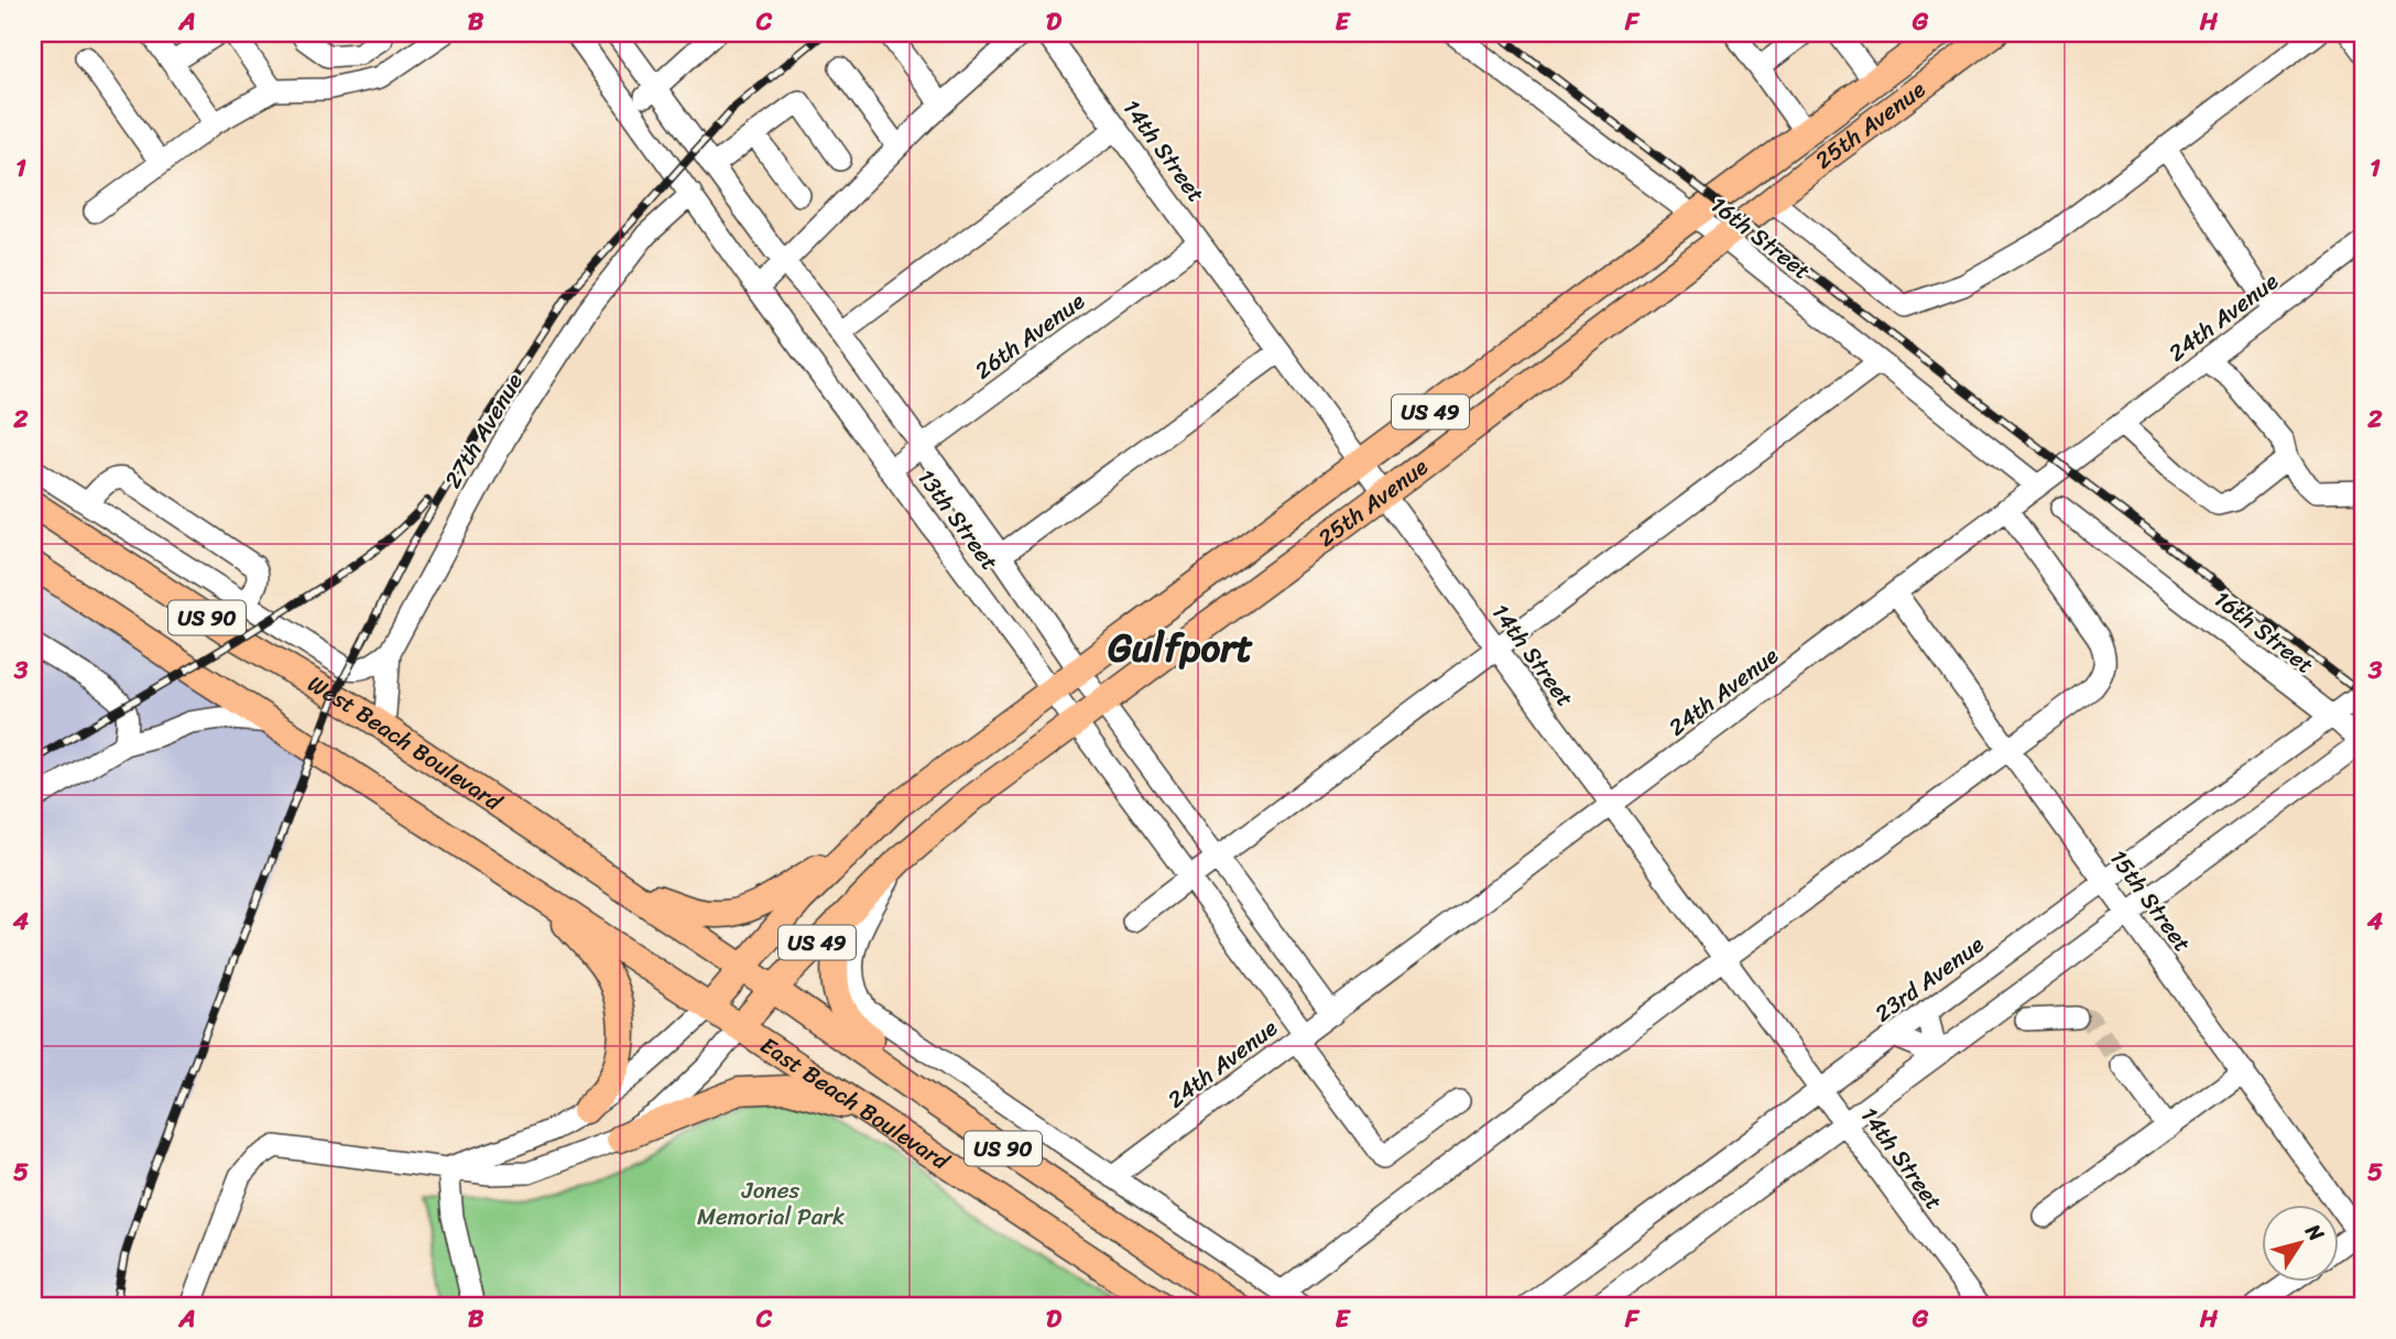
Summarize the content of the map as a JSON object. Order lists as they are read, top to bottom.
{
  "streets": {
    "main road": [
      "25th Avenue",
      "US 49",
      "US 90",
      "West Beach Boulevard",
      "East Beach Boulevard"
    ],
    "street": [
      "14th Street",
      "16th Street",
      "24th Avenue",
      "26th Avenue",
      "27th Avenue",
      "13th Street",
      "15th Street",
      "23rd Avenue"
    ]
  },
  "crossings": [
    ["25th Avenue", "14th Street"],
    ["25th Avenue", "16th Street"],
    ["25th Avenue", "US 49"],
    ["25th Avenue", "13th Street"],
    ["14th Street", "24th Avenue"],
    ["14th Street", "26th Avenue"],
    ["14th Street", "23rd Avenue"],
    ["16th Street", "24th Avenue"],
    ["16th Street", "23rd Avenue"],
    ["24th Avenue", "13th Street"],
    ["24th Avenue", "15th Street"],
    ["26th Avenue", "13th Street"],
    ["US 49", "US 90"],
    ["US 49", "West Beach Boulevard"],
    ["US 49", "East Beach Boulevard"],
    ["27th Avenue", "13th Street"],
    ["27th Avenue", "West Beach Boulevard"],
    ["US 90", "East Beach Boulevard"],
    ["West Beach Boulevard", "East Beach Boulevard"],
    ["15th Street", "23rd Avenue"]
  ],
  "districts": ["Gulfport"],
  "parks": ["Jones Memorial Park"],
  "north": "top right",
  "grid": {
    "columns": [
      "A",
      "B",
      "C",
      "D",
      "E",
      "F",
      "G",
      "H"
    ],
    "rows": [
      "1",
      "2",
      "3",
      "4",
      "5"
    ]
  }
}
